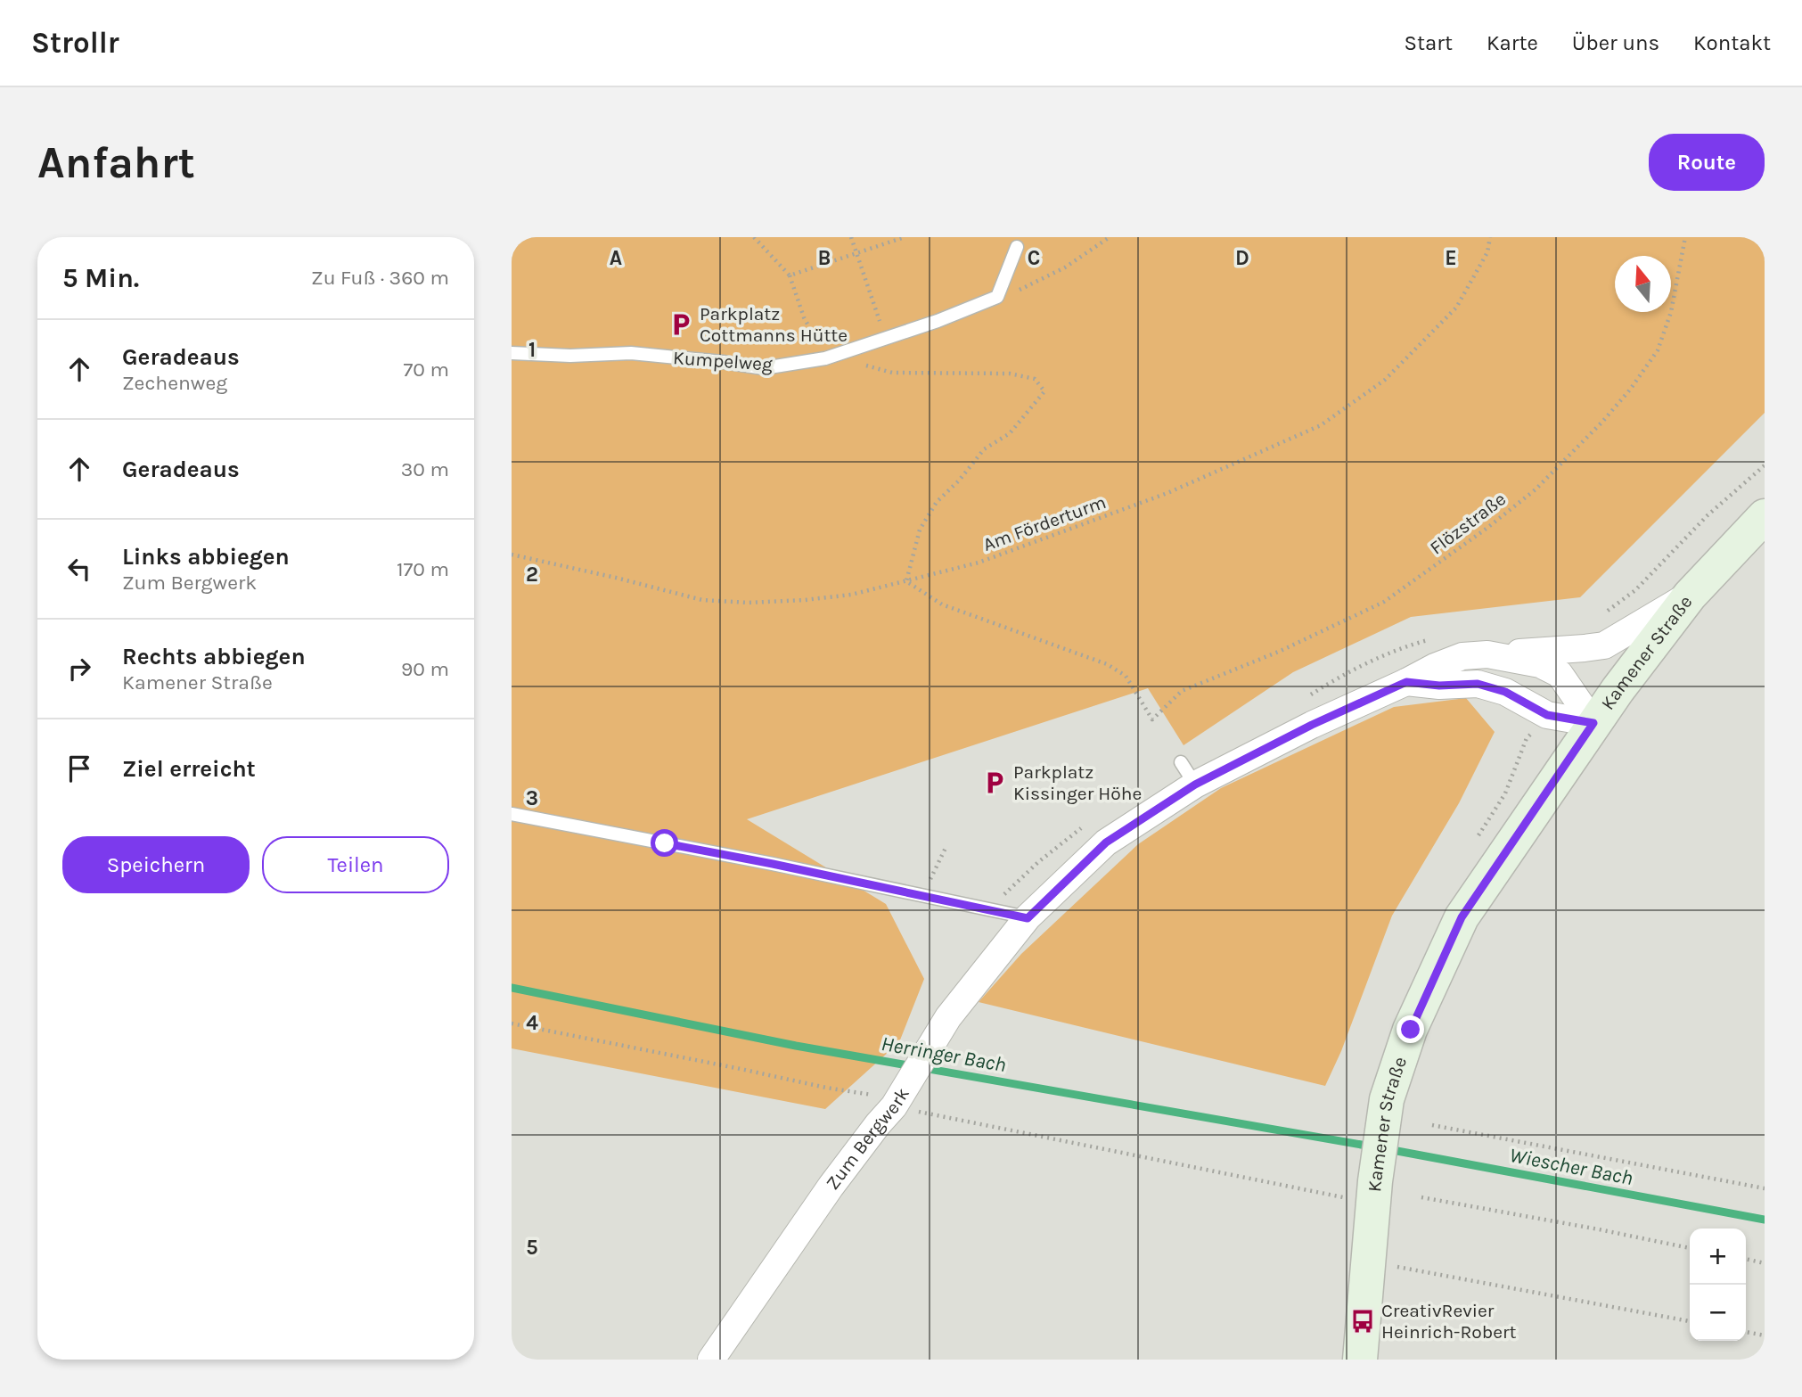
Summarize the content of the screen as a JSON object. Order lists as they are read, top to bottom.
{
  "streets": {
    "main road": ["Kamener Straße"],
    "street": ["Zum Bergwerk"],
    "lane": ["Kumpelweg"],
    "path": ["Am Förderturm", "Flözstraße"]
  },
  "crossings": [
    ["Am Förderturm", "Flözstraße"],
    ["Kamener Straße", "Zum Bergwerk"]
  ],
  "water": ["Herringer Bach", "Wiescher Bach"],
  "places": {
    "parking": ["Parkplatz Cottmanns Hütte", "Parkplatz Kissinger Höhe"],
    "bus stop": ["CreativRevier Heinrich-Robert"]
  },
  "north": "top",
  "page": {
    "header": "Strollr",
    "nav": [
      "Start",
      "Karte",
      "Über uns",
      "Kontakt"
    ],
    "buttons": [
      "Route",
      ["Speichern", "Teilen"]
    ],
    "title": "Anfahrt",
    "heading": ["5 Min.", "Zu Fuß · 360 m"],
    "list": [
      ["Geradeaus", "Zechenweg", "70 m"],
      ["Geradeaus", "30 m"],
      ["Links abbiegen", "Zum Bergwerk", "170 m"],
      ["Rechts abbiegen", "Kamener Straße", "90 m"],
      "Ziel erreicht"
    ],
    "map_buttons": ["+", "−"]
  },
  "grid": {
    "columns": [
      "A",
      "B",
      "C",
      "D",
      "E"
    ],
    "rows": [
      "1",
      "2",
      "3",
      "4",
      "5"
    ]
  }
}
